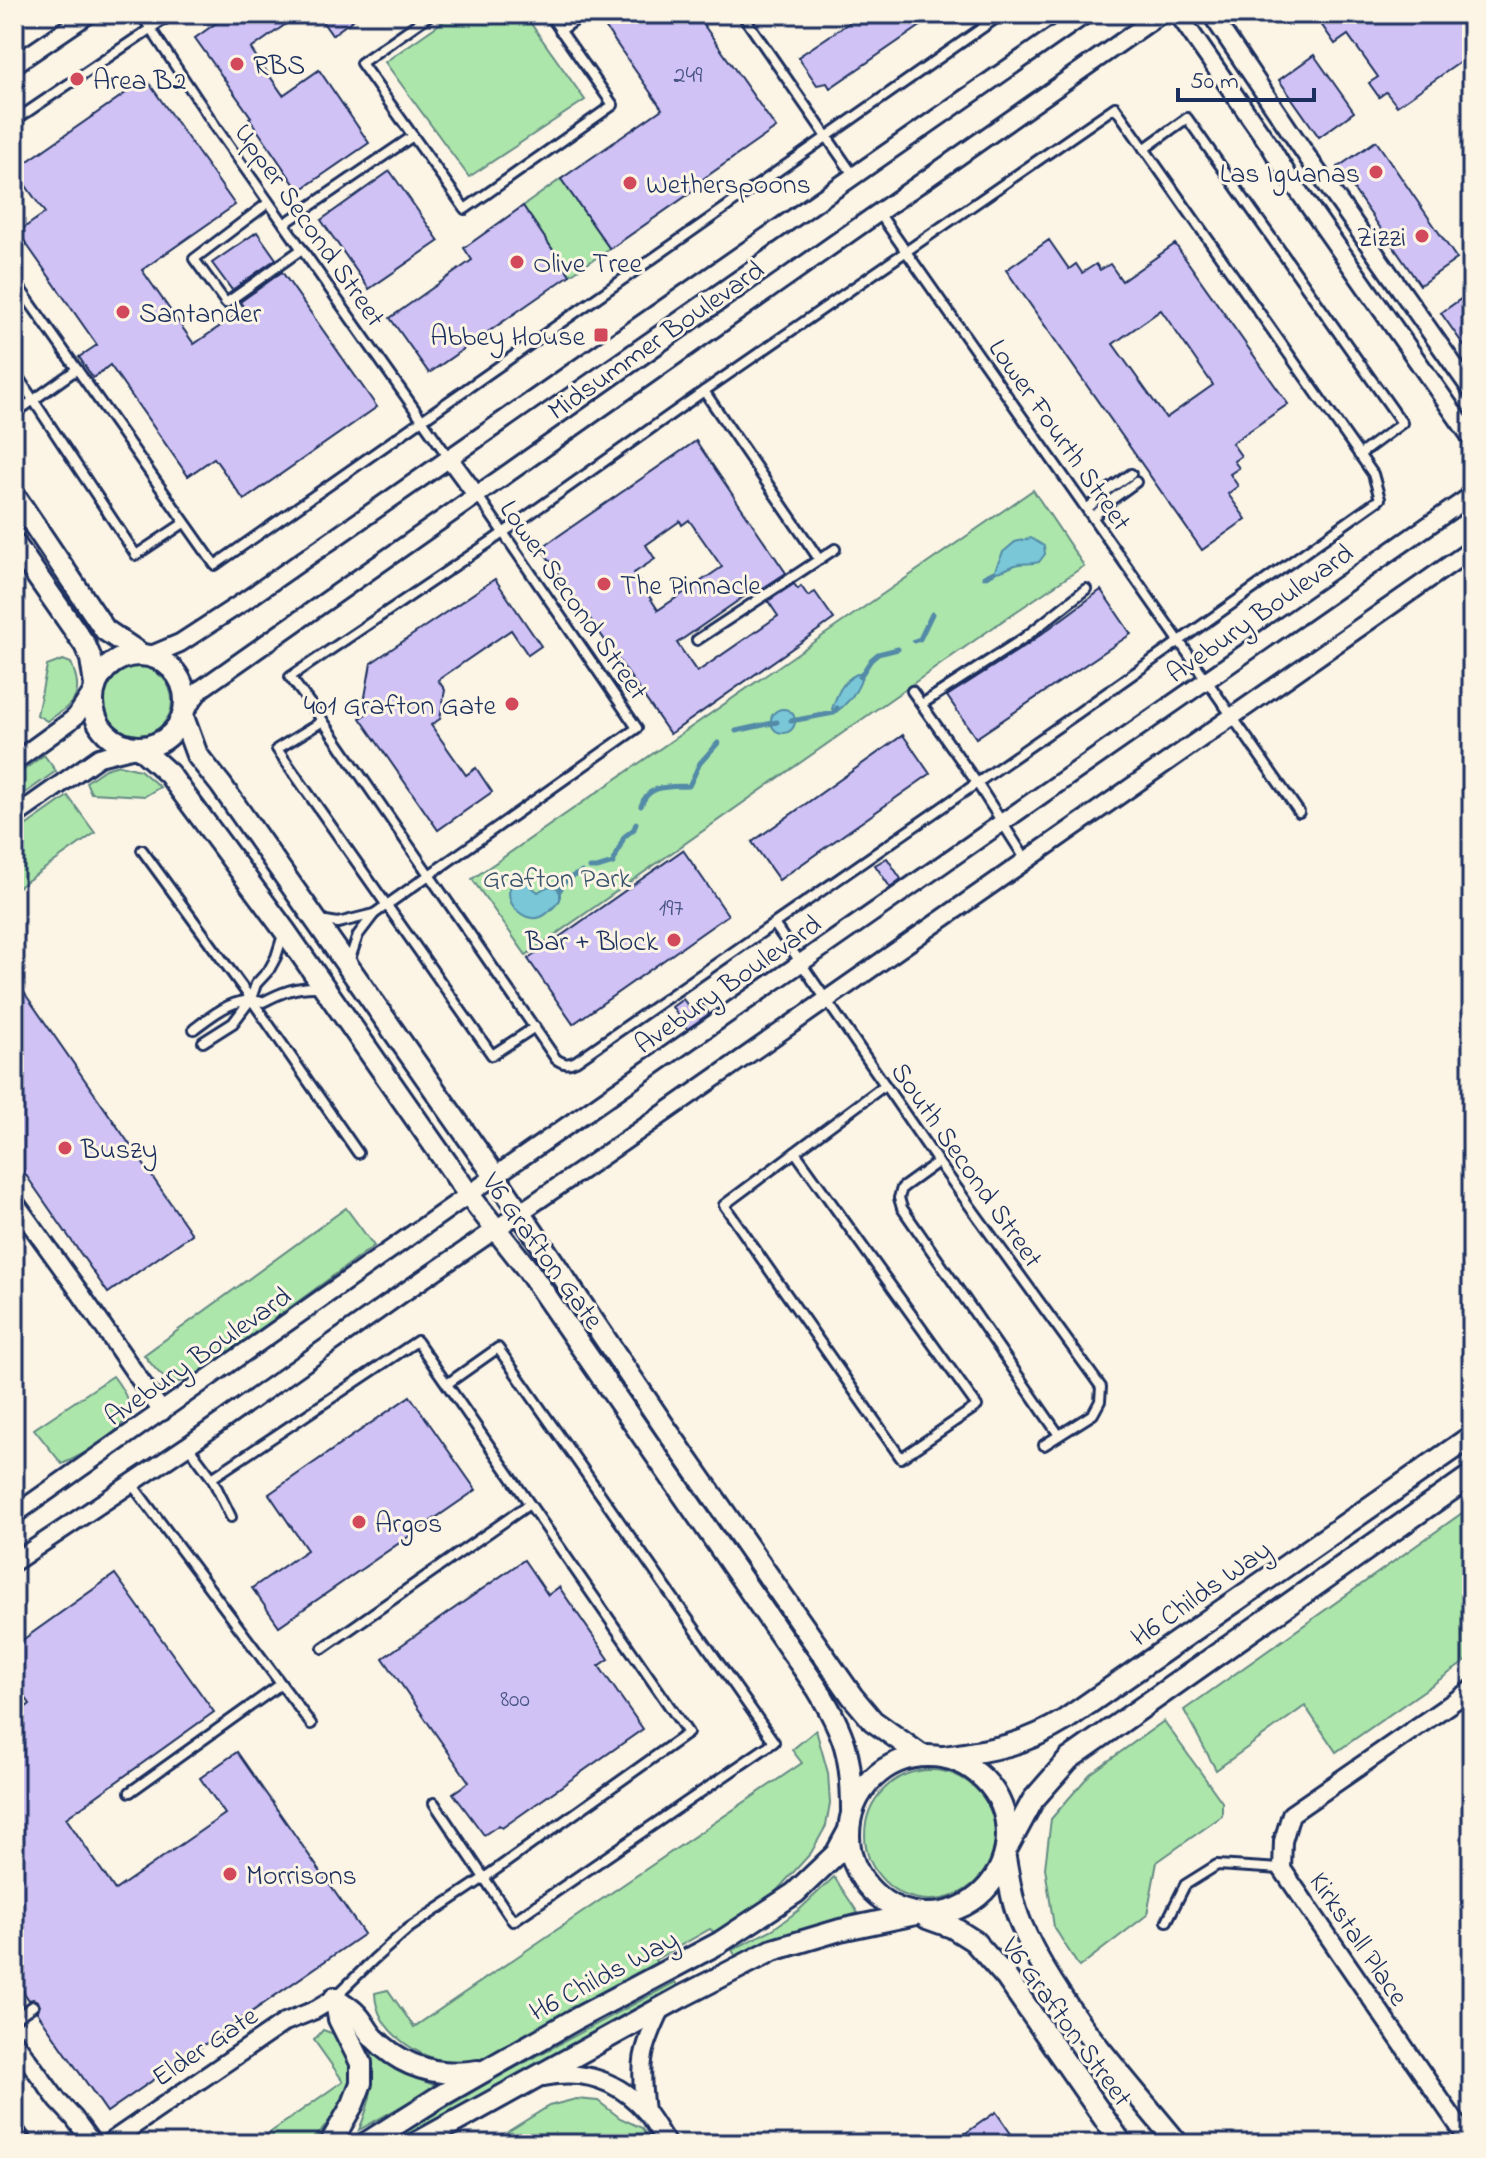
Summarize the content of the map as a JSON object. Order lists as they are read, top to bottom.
{
  "streets": {
    "street": [
      "Midsummer Boulevard",
      "Avebury Boulevard",
      "V6 Grafton Gate",
      "H6 Childs Way",
      "Kirkstall Place",
      "V6 Grafton Street",
      "Elder Gate"
    ],
    "lane": [
      "Upper Second Street",
      "Lower Fourth Street",
      "Lower Second Street",
      "South Second Street"
    ]
  },
  "crossings": [
    ["Upper Second Street", "Midsummer Boulevard"],
    ["Midsummer Boulevard", "Lower Fourth Street"],
    ["Midsummer Boulevard", "Lower Second Street"],
    ["Midsummer Boulevard", "V6 Grafton Gate"],
    ["Lower Fourth Street", "Avebury Boulevard"],
    ["Avebury Boulevard", "South Second Street"],
    ["Avebury Boulevard", "V6 Grafton Gate"],
    ["V6 Grafton Gate", "H6 Childs Way"],
    ["V6 Grafton Gate", "V6 Grafton Street"],
    ["H6 Childs Way", "V6 Grafton Street"]
  ],
  "parks": ["Grafton Park"],
  "places": {
    "other": [
      "RBS",
      "Area B2",
      "Las Iguanas",
      "Wetherspoons",
      "Zizzi",
      "Olive Tree",
      "Santander",
      "The Pinnacle",
      "401 Grafton Gate",
      "Bar + Block",
      "Buszy",
      "Argos",
      "Morrisons"
    ],
    "transit": ["Abbey House"]
  },
  "house_numbers": ["249", "197", "800"],
  "scale_bar": "50 m"
}
